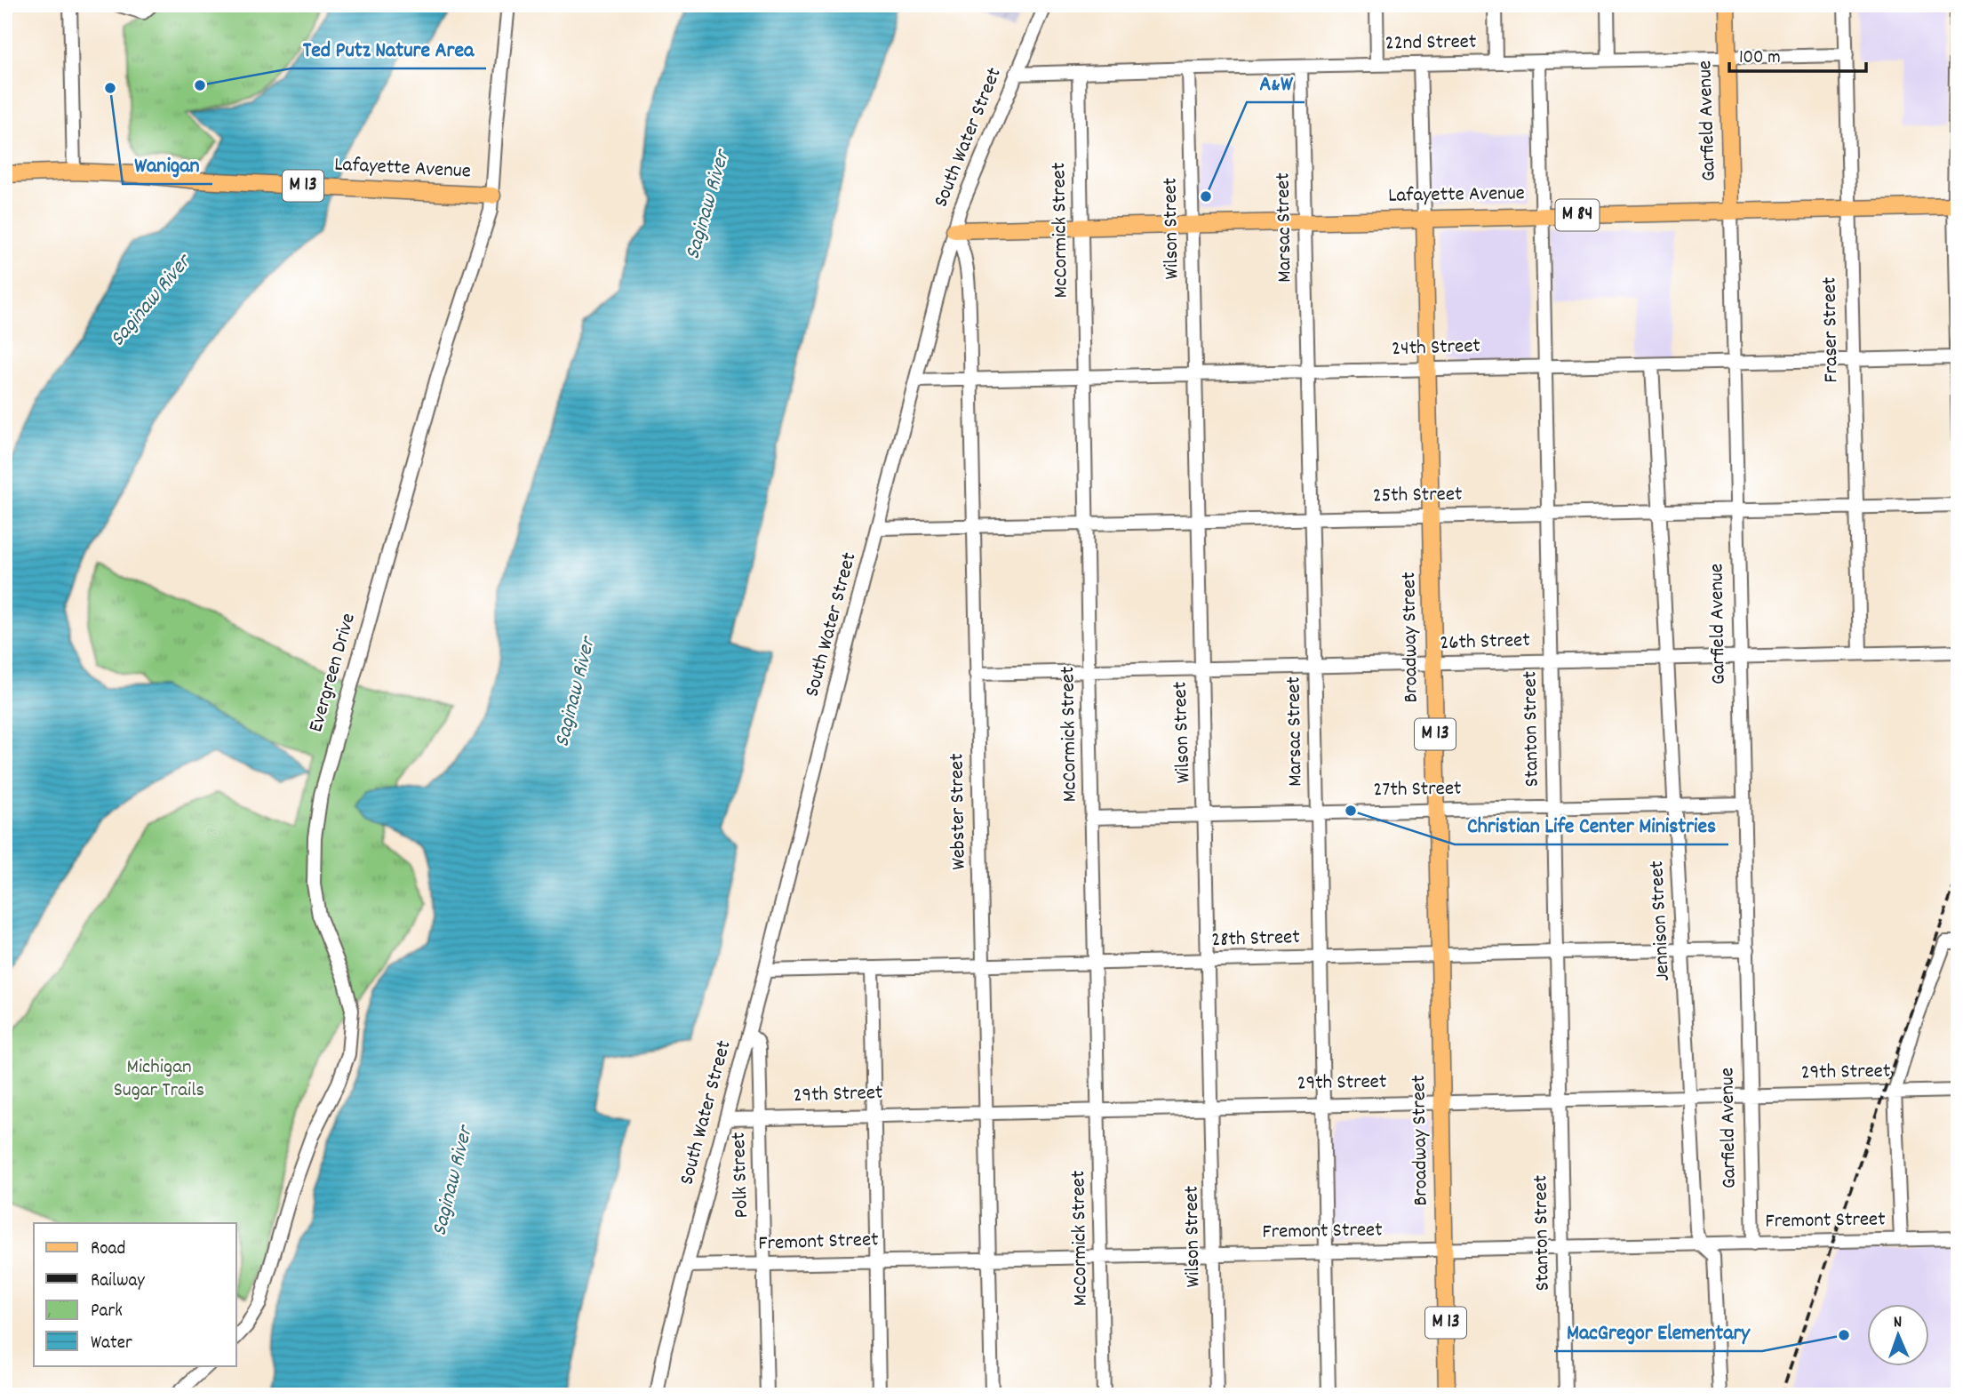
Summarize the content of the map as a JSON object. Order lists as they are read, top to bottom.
{
  "streets": {
    "main road": [
      "Garfield Avenue",
      "Lafayette Avenue",
      "M 13",
      "M 84",
      "Broadway Street"
    ],
    "street": [
      "22nd Street",
      "South Water Street",
      "Marsac Street",
      "Wilson Street",
      "McCormick Street",
      "Fraser Street",
      "24th Street",
      "25th Street",
      "26th Street",
      "Evergreen Drive",
      "Stanton Street",
      "27th Street",
      "Webster Street",
      "Jennison Street",
      "28th Street",
      "29th Street",
      "Polk Street",
      "Fremont Street"
    ]
  },
  "crossings": [
    ["22nd Street", "Garfield Avenue"],
    ["22nd Street", "South Water Street"],
    ["22nd Street", "Marsac Street"],
    ["22nd Street", "Wilson Street"],
    ["22nd Street", "McCormick Street"],
    ["22nd Street", "Fraser Street"],
    ["22nd Street", "Broadway Street"],
    ["22nd Street", "Stanton Street"],
    ["Garfield Avenue", "Lafayette Avenue"],
    ["Garfield Avenue", "24th Street"],
    ["Garfield Avenue", "25th Street"],
    ["Garfield Avenue", "26th Street"],
    ["Garfield Avenue", "27th Street"],
    ["Garfield Avenue", "28th Street"],
    ["Garfield Avenue", "29th Street"],
    ["Garfield Avenue", "Fremont Street"],
    ["South Water Street", "Lafayette Avenue"],
    ["South Water Street", "24th Street"],
    ["South Water Street", "25th Street"],
    ["South Water Street", "Webster Street"],
    ["South Water Street", "28th Street"],
    ["South Water Street", "29th Street"],
    ["South Water Street", "Polk Street"],
    ["South Water Street", "Fremont Street"],
    ["Lafayette Avenue", "M 13"],
    ["Lafayette Avenue", "Marsac Street"],
    ["Lafayette Avenue", "Wilson Street"],
    ["Lafayette Avenue", "McCormick Street"],
    ["Lafayette Avenue", "Fraser Street"],
    ["Lafayette Avenue", "Broadway Street"],
    ["Lafayette Avenue", "Evergreen Drive"],
    ["Lafayette Avenue", "Stanton Street"],
    ["Lafayette Avenue", "Webster Street"],
    ["Marsac Street", "24th Street"],
    ["Marsac Street", "25th Street"],
    ["Marsac Street", "26th Street"],
    ["Marsac Street", "27th Street"],
    ["Marsac Street", "28th Street"],
    ["Marsac Street", "29th Street"],
    ["Marsac Street", "Fremont Street"],
    ["Wilson Street", "24th Street"],
    ["Wilson Street", "25th Street"],
    ["Wilson Street", "26th Street"],
    ["Wilson Street", "27th Street"],
    ["Wilson Street", "28th Street"],
    ["Wilson Street", "29th Street"],
    ["Wilson Street", "Fremont Street"],
    ["McCormick Street", "24th Street"],
    ["McCormick Street", "25th Street"],
    ["McCormick Street", "26th Street"],
    ["McCormick Street", "27th Street"],
    ["McCormick Street", "28th Street"],
    ["McCormick Street", "29th Street"],
    ["McCormick Street", "Fremont Street"],
    ["Fraser Street", "24th Street"],
    ["Fraser Street", "25th Street"],
    ["Fraser Street", "26th Street"],
    ["24th Street", "Broadway Street"],
    ["24th Street", "Stanton Street"],
    ["24th Street", "Webster Street"],
    ["24th Street", "Jennison Street"],
    ["25th Street", "Broadway Street"],
    ["25th Street", "Stanton Street"],
    ["25th Street", "Webster Street"],
    ["25th Street", "Jennison Street"],
    ["Broadway Street", "26th Street"],
    ["Broadway Street", "27th Street"],
    ["Broadway Street", "28th Street"],
    ["Broadway Street", "29th Street"],
    ["Broadway Street", "Fremont Street"],
    ["26th Street", "Stanton Street"],
    ["26th Street", "Webster Street"],
    ["26th Street", "Jennison Street"],
    ["Stanton Street", "27th Street"],
    ["Stanton Street", "28th Street"],
    ["Stanton Street", "29th Street"],
    ["Stanton Street", "Fremont Street"],
    ["27th Street", "Jennison Street"],
    ["Webster Street", "28th Street"],
    ["Webster Street", "29th Street"],
    ["Webster Street", "Fremont Street"],
    ["Jennison Street", "28th Street"],
    ["Jennison Street", "29th Street"],
    ["Jennison Street", "Fremont Street"],
    ["29th Street", "Polk Street"],
    ["Polk Street", "Fremont Street"]
  ],
  "water": ["Saginaw River"],
  "parks": ["Michigan Sugar Trails"],
  "places": [
    "Ted Putz Nature Area",
    "Wanigan",
    "A&W",
    "Christian Life Center Ministries",
    "MacGregor Elementary"
  ],
  "legend": [
    "Road",
    "Railway",
    "Park",
    "Water"
  ],
  "scale_bar": "100 m",
  "north": "top"
}
